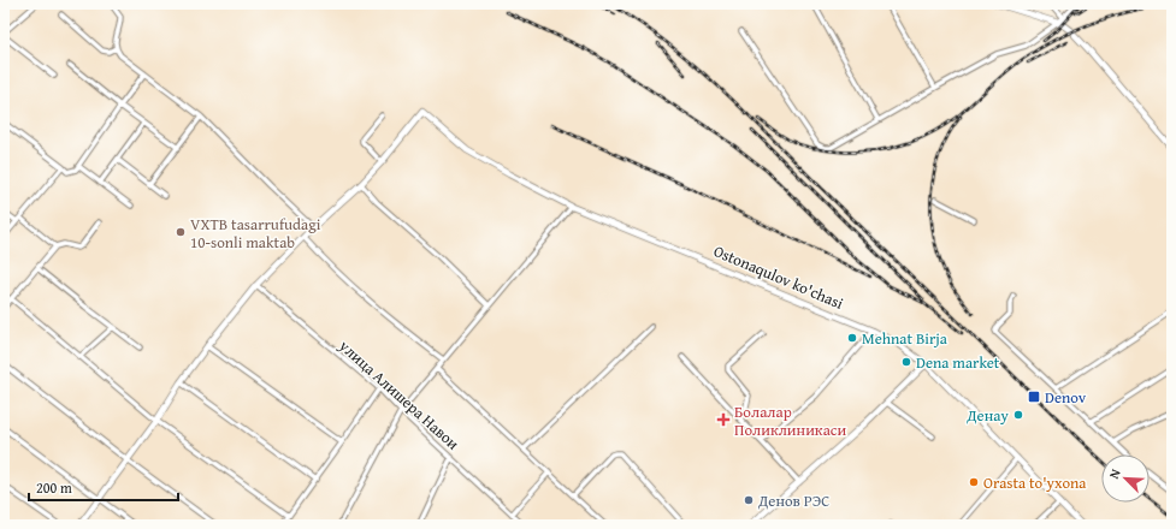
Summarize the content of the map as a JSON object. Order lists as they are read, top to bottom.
{
  "streets": {
    "street": ["Ostonaqulov ko'chasi", "улица Алишера Навои"]
  },
  "places": {
    "other": [
      "VXTB tasarrufudagi 10-sonli maktab",
      "Mehnat Birja",
      "Dena market",
      "Денау",
      "Orasta to'yxona",
      "Денов РЭС"
    ],
    "transit": ["Denov"],
    "health": ["Болалар Поликлиникаси"]
  },
  "scale_bar": "200 m",
  "north": "top left"
}
